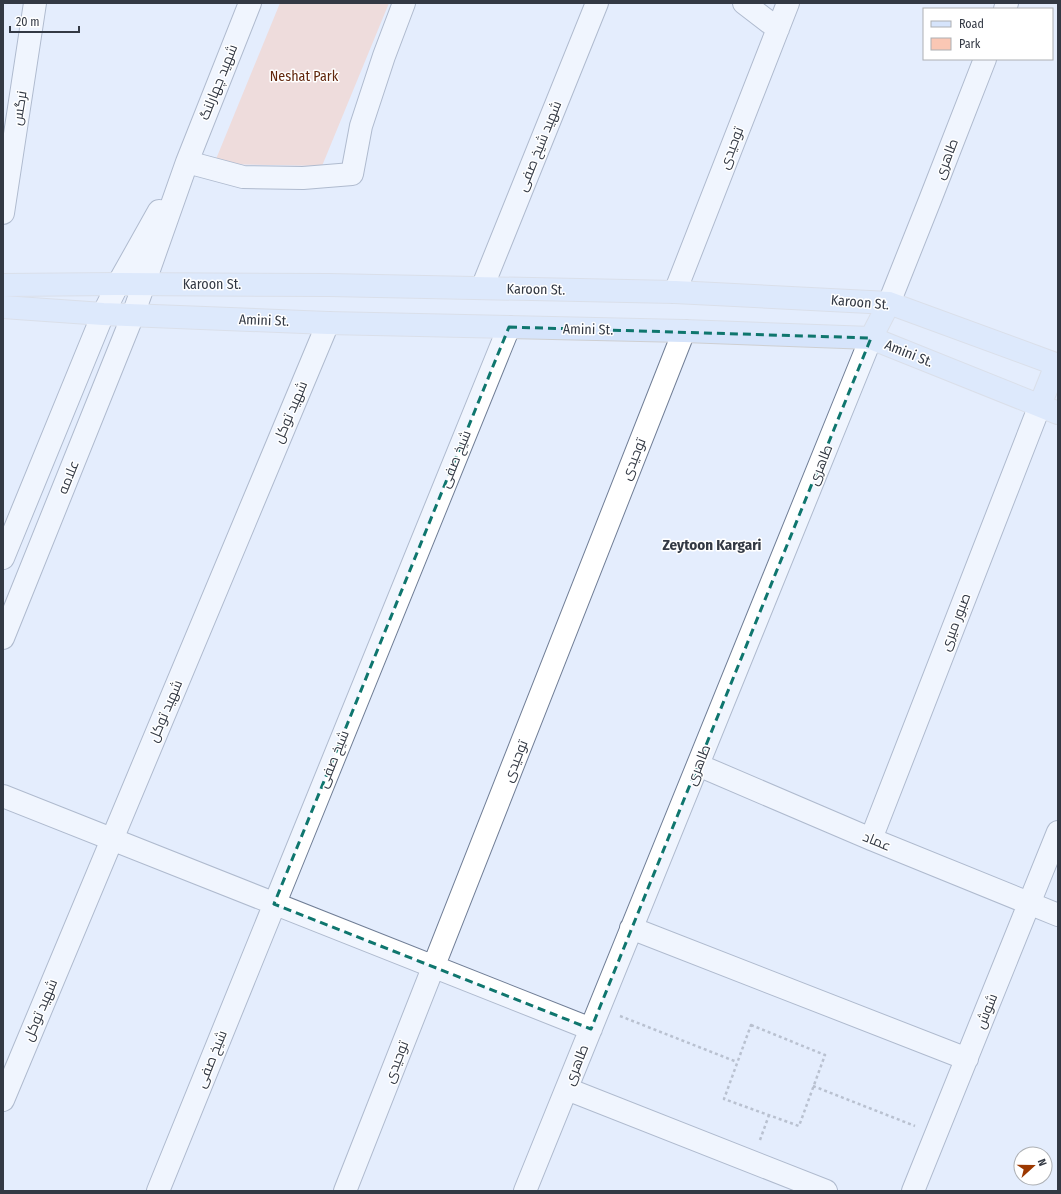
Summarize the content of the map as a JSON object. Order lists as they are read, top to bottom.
{
  "streets": {
    "main road": ["Karoon St.", "Amini St."],
    "street": [
      "شهید چهارلنگ",
      "نرگس",
      "شهید شیخ صفی",
      "توحیدی",
      "طاهری",
      "شهید توکل",
      "شیخ صفی",
      "علامه",
      "صبور میری",
      "عماد",
      "شوش"
    ]
  },
  "crossings": [
    ["شهید چهارلنگ", "علامه"],
    ["شهید شیخ صفی", "Karoon St."],
    ["توحیدی", "Karoon St."],
    ["توحیدی", "Amini St."],
    ["طاهری", "Karoon St."],
    ["طاهری", "Amini St."],
    ["طاهری", "عماد"],
    ["Karoon St.", "علامه"],
    ["Amini St.", "شهید توکل"],
    ["Amini St.", "شیخ صفی"],
    ["Amini St.", "علامه"],
    ["Amini St.", "صبور میری"],
    ["صبور میری", "عماد"],
    ["عماد", "شوش"]
  ],
  "districts": ["Zeytoon Kargari"],
  "parks": ["Neshat Park"],
  "legend": ["Road", "Park"],
  "scale_bar": "20 m",
  "north": "right"
}
